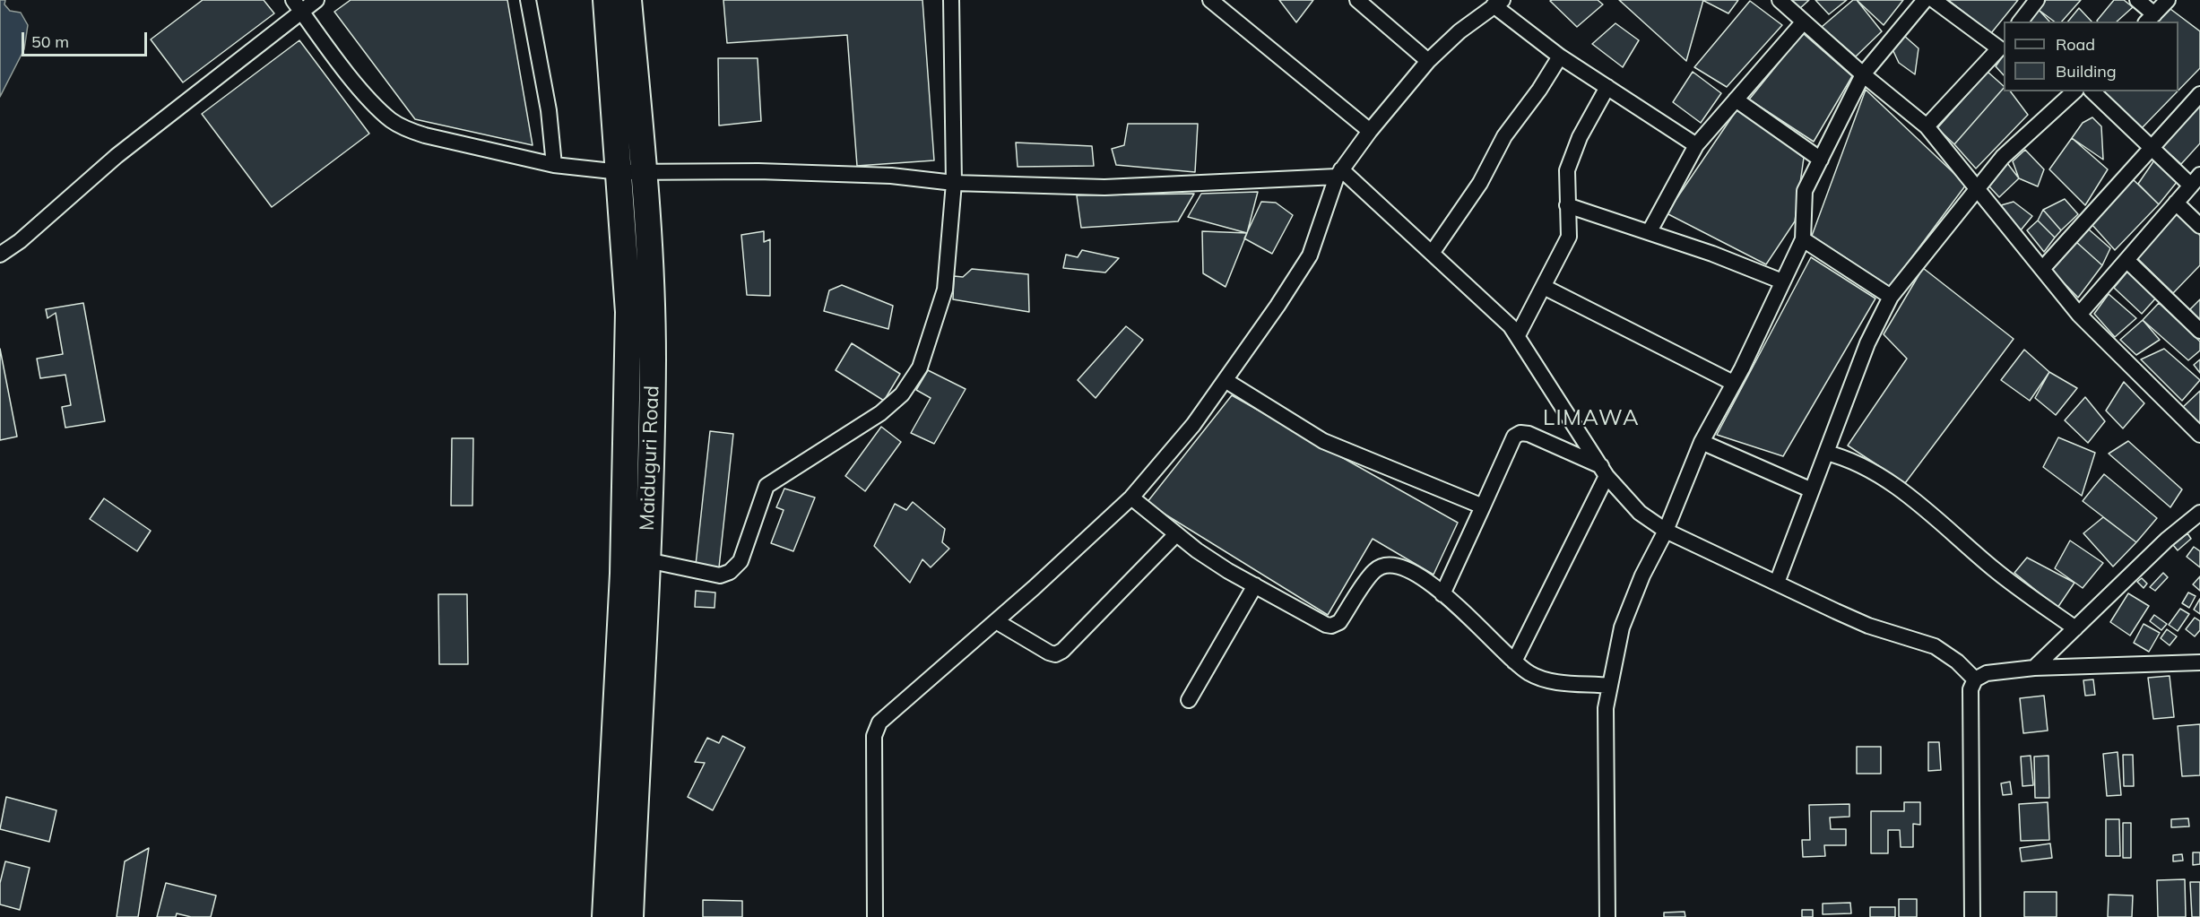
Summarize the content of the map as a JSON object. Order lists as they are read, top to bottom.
{
  "streets": {
    "highway": ["Maiduguri Road"]
  },
  "districts": ["LIMAWA"],
  "legend": ["Road", "Building"],
  "scale_bar": "50 m"
}
